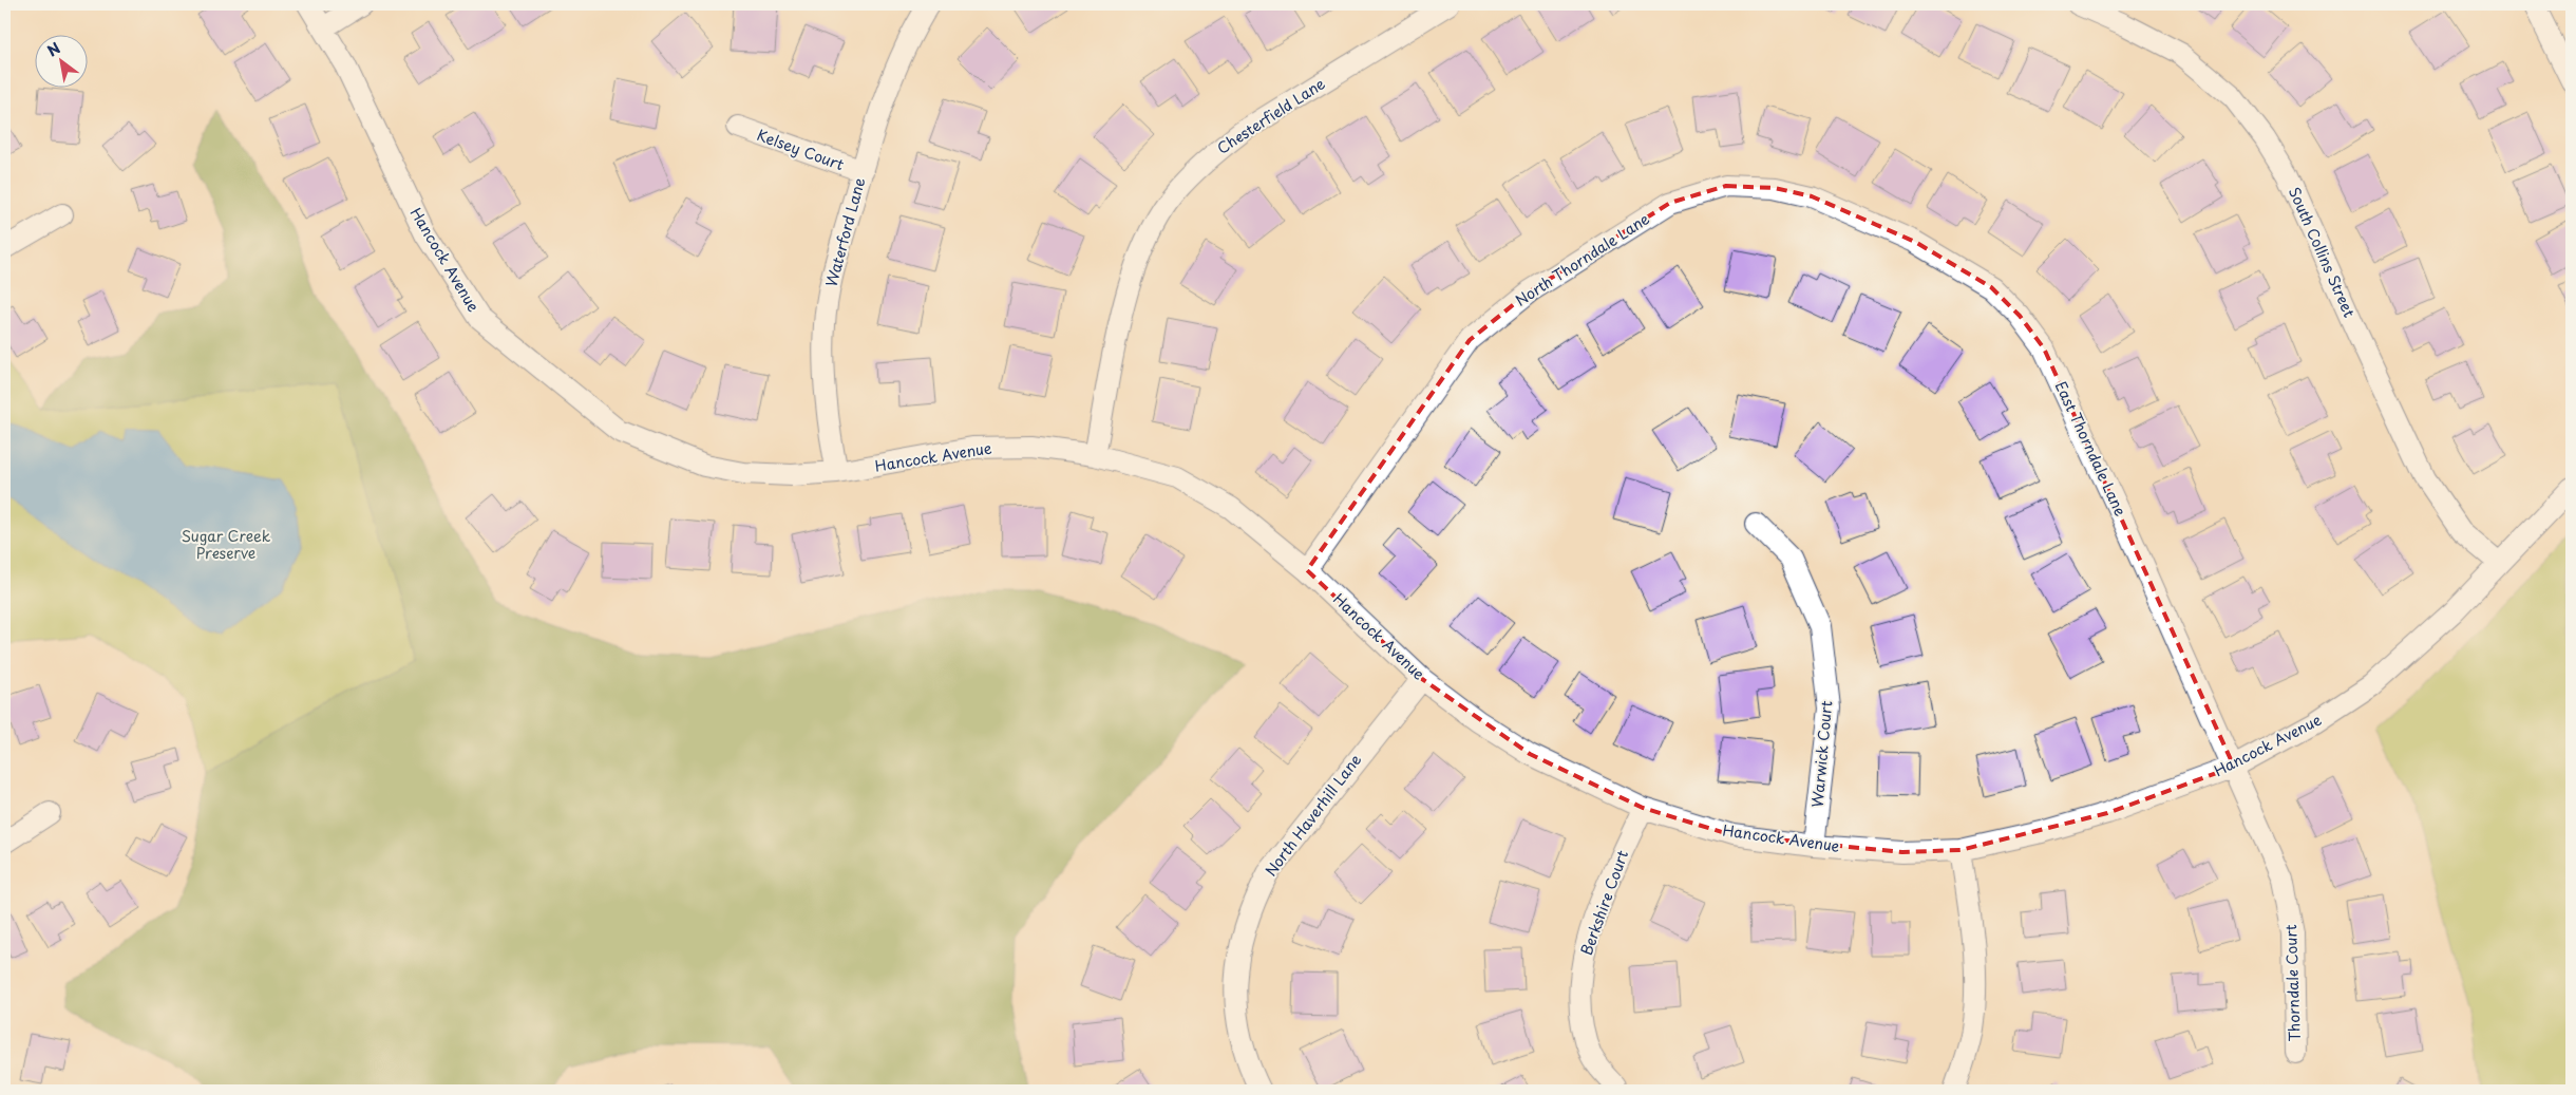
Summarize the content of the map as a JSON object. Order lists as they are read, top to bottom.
{
  "streets": {
    "street": [
      "Chesterfield Lane",
      "Kelsey Court",
      "Waterford Lane",
      "South Collins Street",
      "Hancock Avenue",
      "North Thorndale Lane",
      "East Thorndale Lane",
      "Warwick Court",
      "North Haverhill Lane",
      "Berkshire Court",
      "Thorndale Court"
    ]
  },
  "crossings": [
    ["Chesterfield Lane", "Hancock Avenue"],
    ["Kelsey Court", "Waterford Lane"],
    ["Waterford Lane", "Hancock Avenue"],
    ["South Collins Street", "Hancock Avenue"],
    ["Hancock Avenue", "North Thorndale Lane"],
    ["Hancock Avenue", "East Thorndale Lane"],
    ["Hancock Avenue", "Warwick Court"],
    ["Hancock Avenue", "North Haverhill Lane"],
    ["Hancock Avenue", "Berkshire Court"],
    ["Hancock Avenue", "Thorndale Court"],
    ["North Thorndale Lane", "East Thorndale Lane"],
    ["East Thorndale Lane", "Thorndale Court"]
  ],
  "parks": ["Sugar Creek Preserve"],
  "north": "top left"
}
